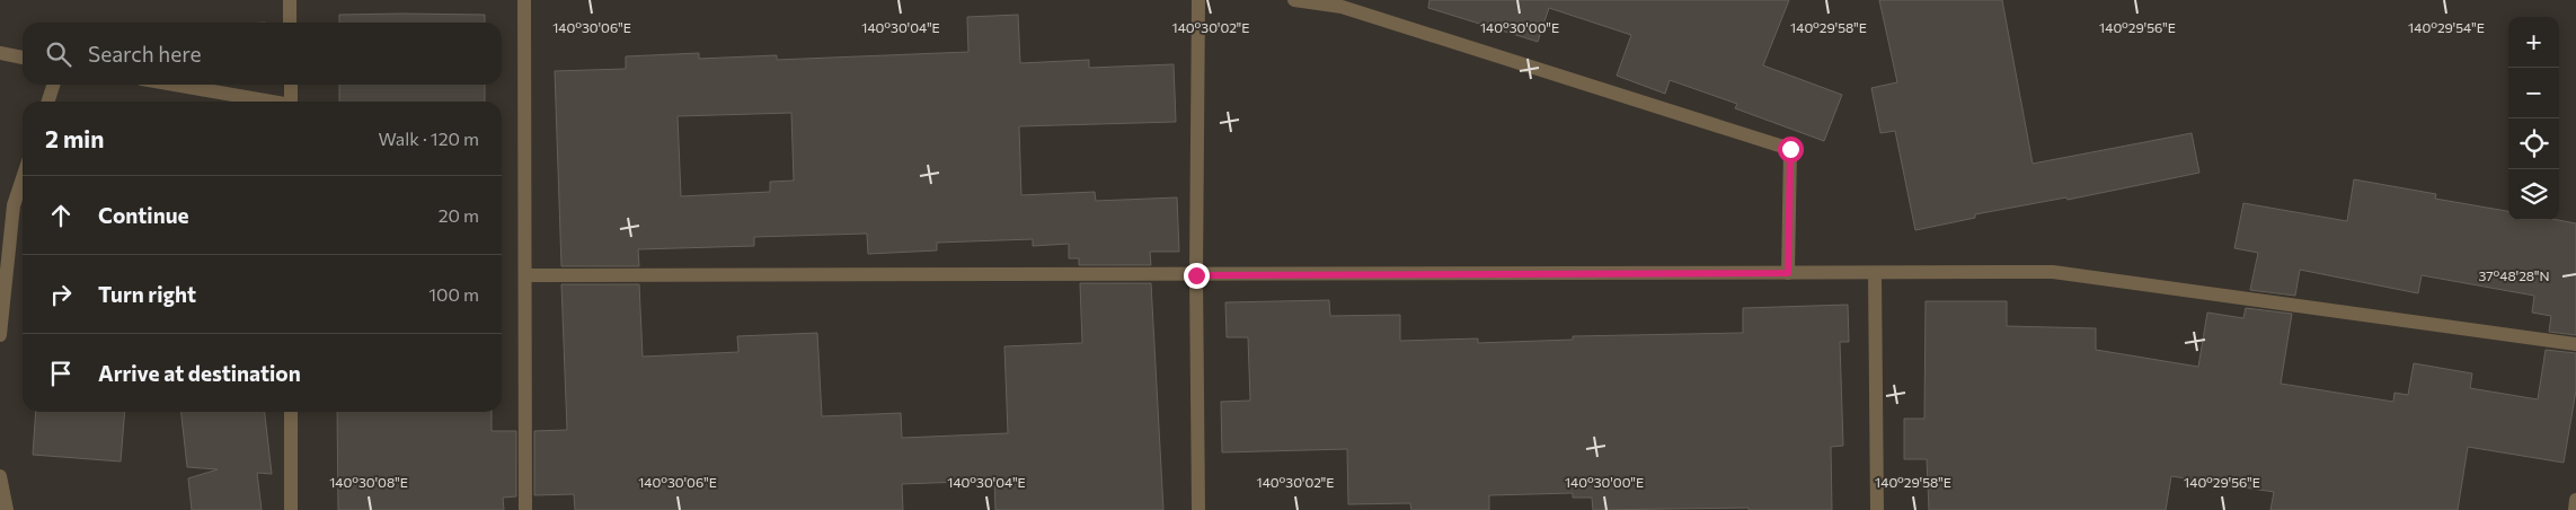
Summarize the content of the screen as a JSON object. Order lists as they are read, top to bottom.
{
  "page": {
    "map_buttons": ["+", "−"],
    "search": "Search here",
    "heading": ["2 min", "Walk · 120 m"],
    "list": [
      ["Continue", "20 m"],
      ["Turn right", "100 m"],
      "Arrive at destination"
    ]
  },
  "coordinates": [
    "140°30'06\"E",
    "140°30'04\"E",
    "140°30'02\"E",
    "140°30'00\"E",
    "140°29'58\"E",
    "140°29'56\"E",
    "140°29'54\"E",
    "37°48'28\"N",
    "140°30'08\"E"
  ]
}
